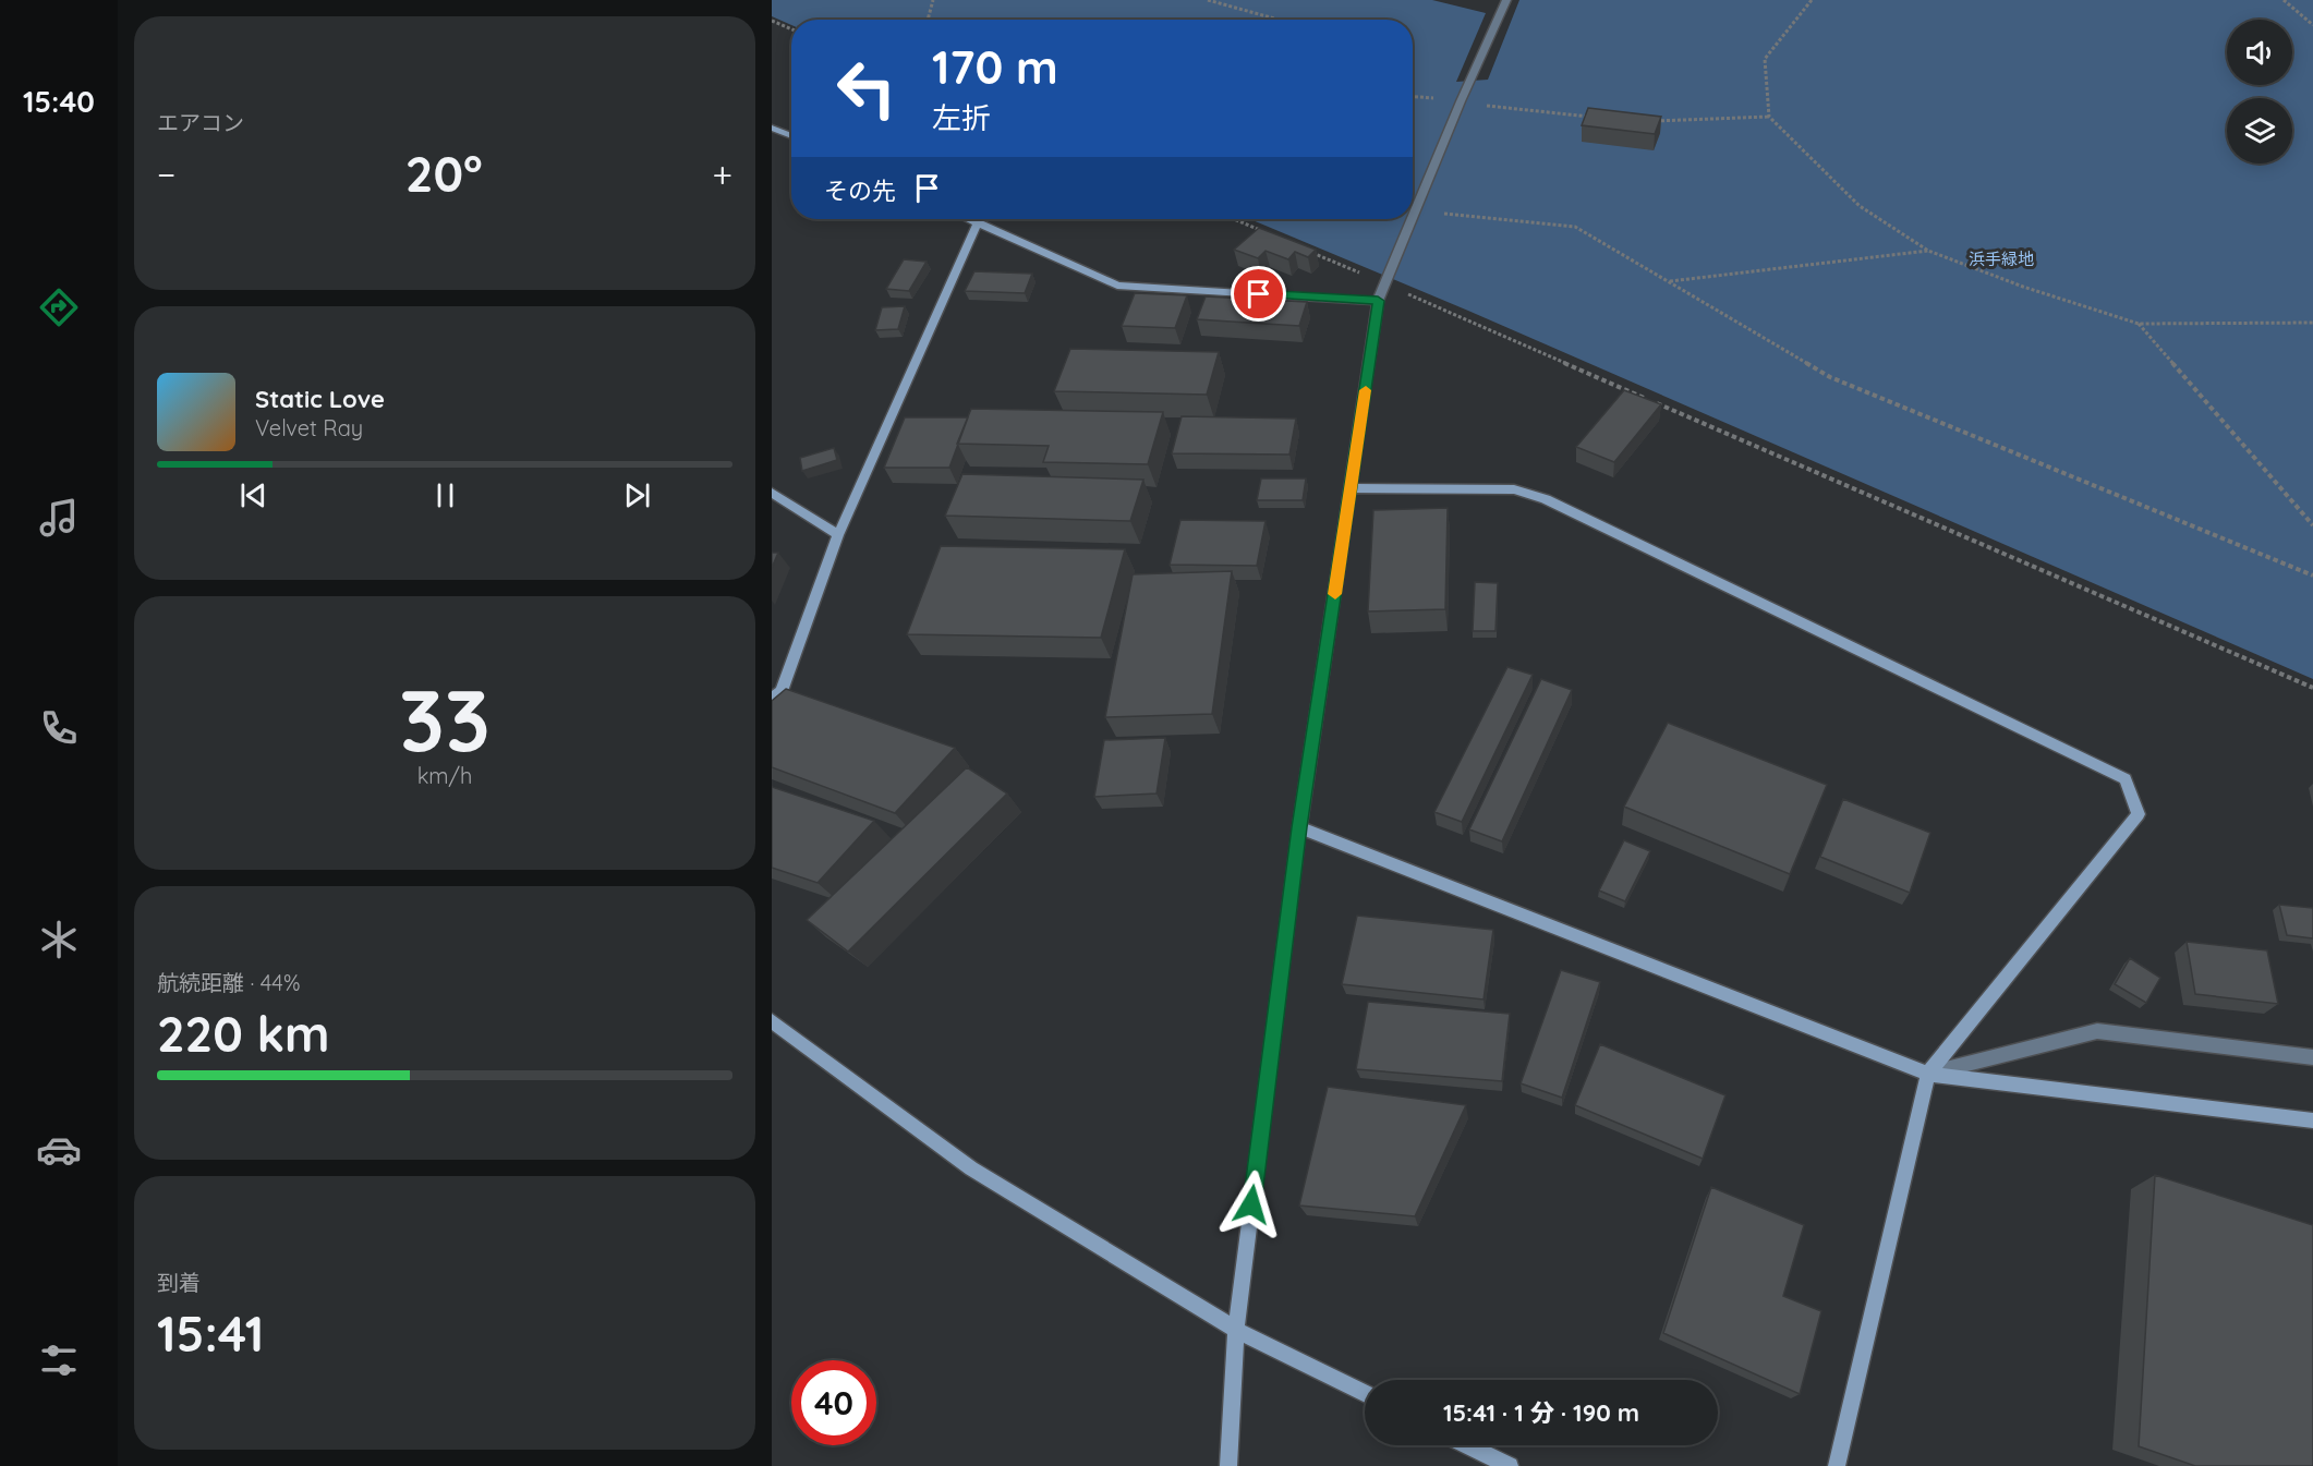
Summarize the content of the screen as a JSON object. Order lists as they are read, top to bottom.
{
  "parks": ["浜手緑地"],
  "page": {
    "tabs": "15:40",
    "tile": [
      "エアコン",
      ["33", "km/h"],
      ["航続距離 · 44%", "220 km"],
      ["到着", "15:41"]
    ],
    "turn": ["170 m", "左折"],
    "heat": ["−", "20°", "+"],
    "then": "その先",
    "song": ["Static Love", "Velvet Ray"],
    "limit": "40",
    "trip": "15:41 · 1 分 · 190 m"
  }
}
